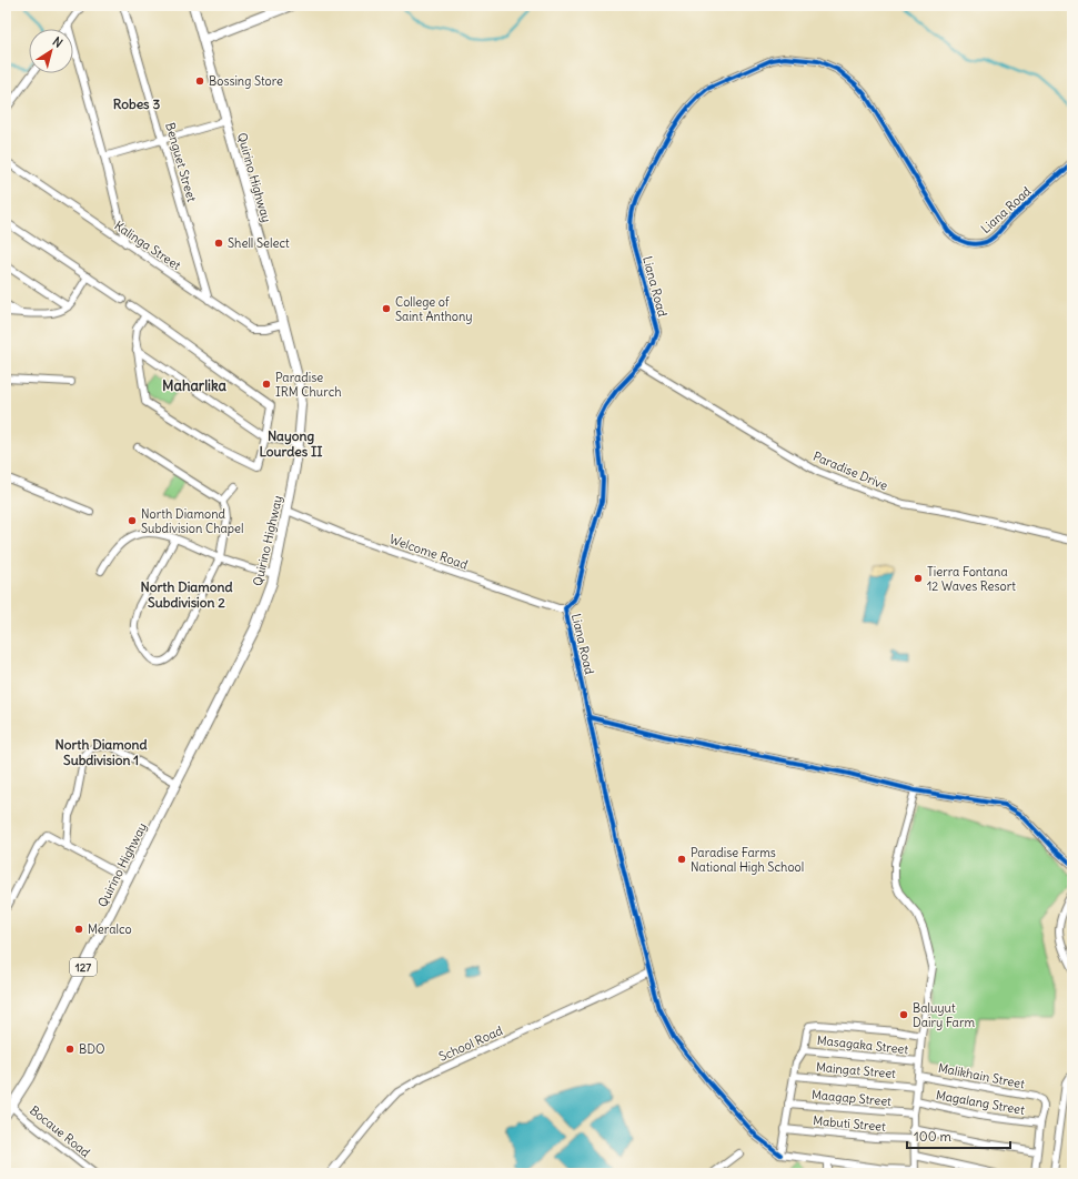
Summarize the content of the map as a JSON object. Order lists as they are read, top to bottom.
{
  "streets": {
    "main road": ["Quirino Highway", "127"],
    "street": [
      "Benguet Street",
      "Liana Road",
      "Kalinga Street",
      "Paradise Drive",
      "Welcome Road",
      "School Road",
      "Masagaka Street",
      "Maingat Street",
      "Malikhain Street",
      "Maagap Street",
      "Magalang Street",
      "Mabuti Street",
      "Bocaue Road"
    ]
  },
  "crossings": [
    ["Benguet Street", "Kalinga Street"],
    ["Quirino Highway", "Kalinga Street"],
    ["Quirino Highway", "Welcome Road"],
    ["Quirino Highway", "Bocaue Road"],
    ["Liana Road", "Paradise Drive"],
    ["Liana Road", "Welcome Road"],
    ["Liana Road", "School Road"],
    ["Malikhain Street", "Magalang Street"]
  ],
  "districts": [
    "Robes 3",
    "Maharlika",
    "Nayong Lourdes II",
    "North Diamond Subdivision 2",
    "North Diamond Subdivision 1"
  ],
  "places": [
    "Bossing Store",
    "Shell Select",
    "College of Saint Anthony",
    "Paradise IRM Church",
    "North Diamond Subdivision Chapel",
    "Tierra Fontana 12 Waves Resort",
    "Paradise Farms National High School",
    "Meralco",
    "Baluyut Dairy Farm",
    "BDO"
  ],
  "scale_bar": "100 m",
  "north": "top right"
}
